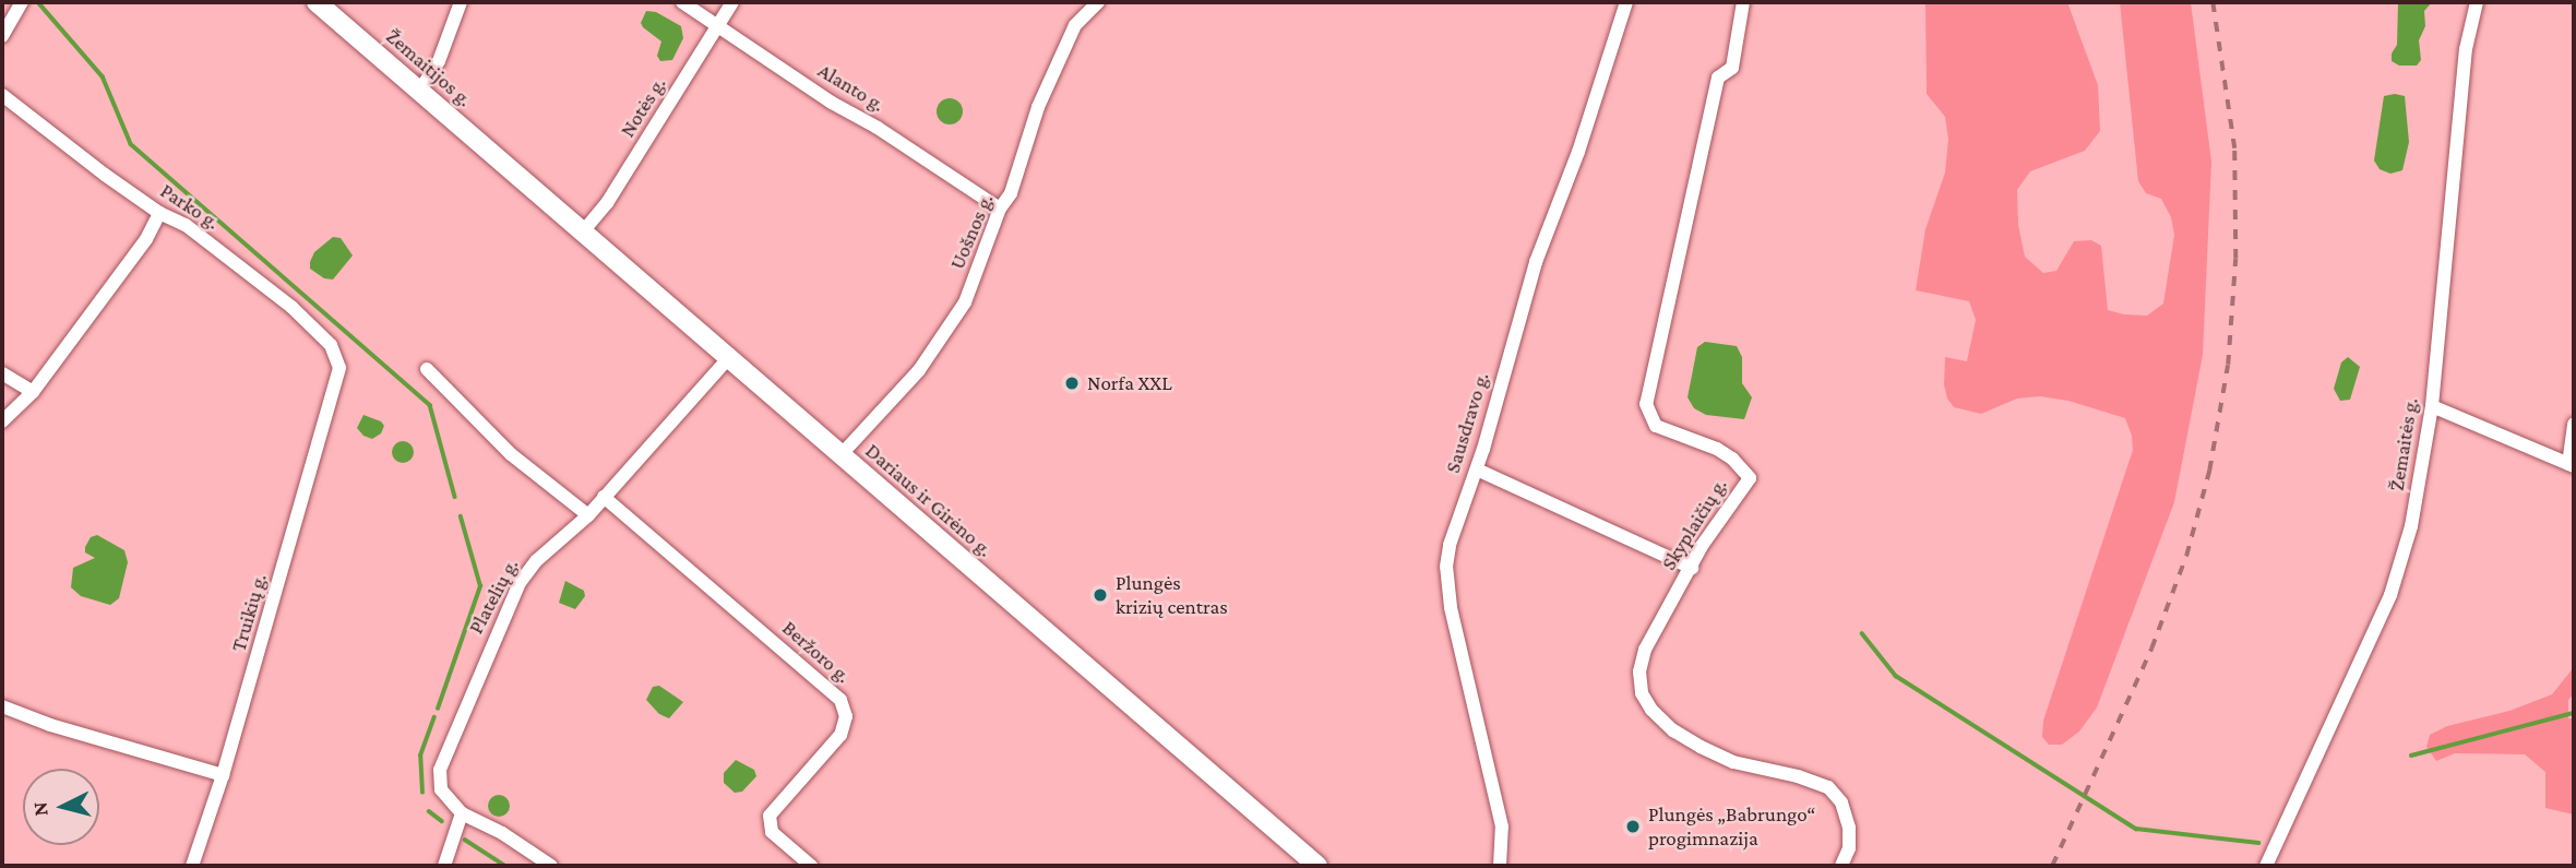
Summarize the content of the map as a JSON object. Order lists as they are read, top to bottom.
{
  "streets": {
    "main road": ["Žemaitijos g.", "Dariaus ir Girėno g."],
    "street": [
      "Alanto g.",
      "Notės g.",
      "Parko g.",
      "Uošnos g.",
      "Sausdravo g.",
      "Žemaitės g.",
      "Skyplaičių g.",
      "Platelių g.",
      "Truikių g.",
      "Beržoro g."
    ]
  },
  "crossings": [
    ["Žemaitijos g.", "Dariaus ir Girėno g."],
    ["Alanto g.", "Notės g."],
    ["Alanto g.", "Uošnos g."],
    ["Notės g.", "Dariaus ir Girėno g."],
    ["Parko g.", "Truikių g."],
    ["Uošnos g.", "Dariaus ir Girėno g."],
    ["Dariaus ir Girėno g.", "Platelių g."],
    ["Platelių g.", "Beržoro g."]
  ],
  "places": ["Norfa XXL", "Plungės krizių centras", "Plungės „Babrungo“ progimnazija"],
  "north": "left"
}
